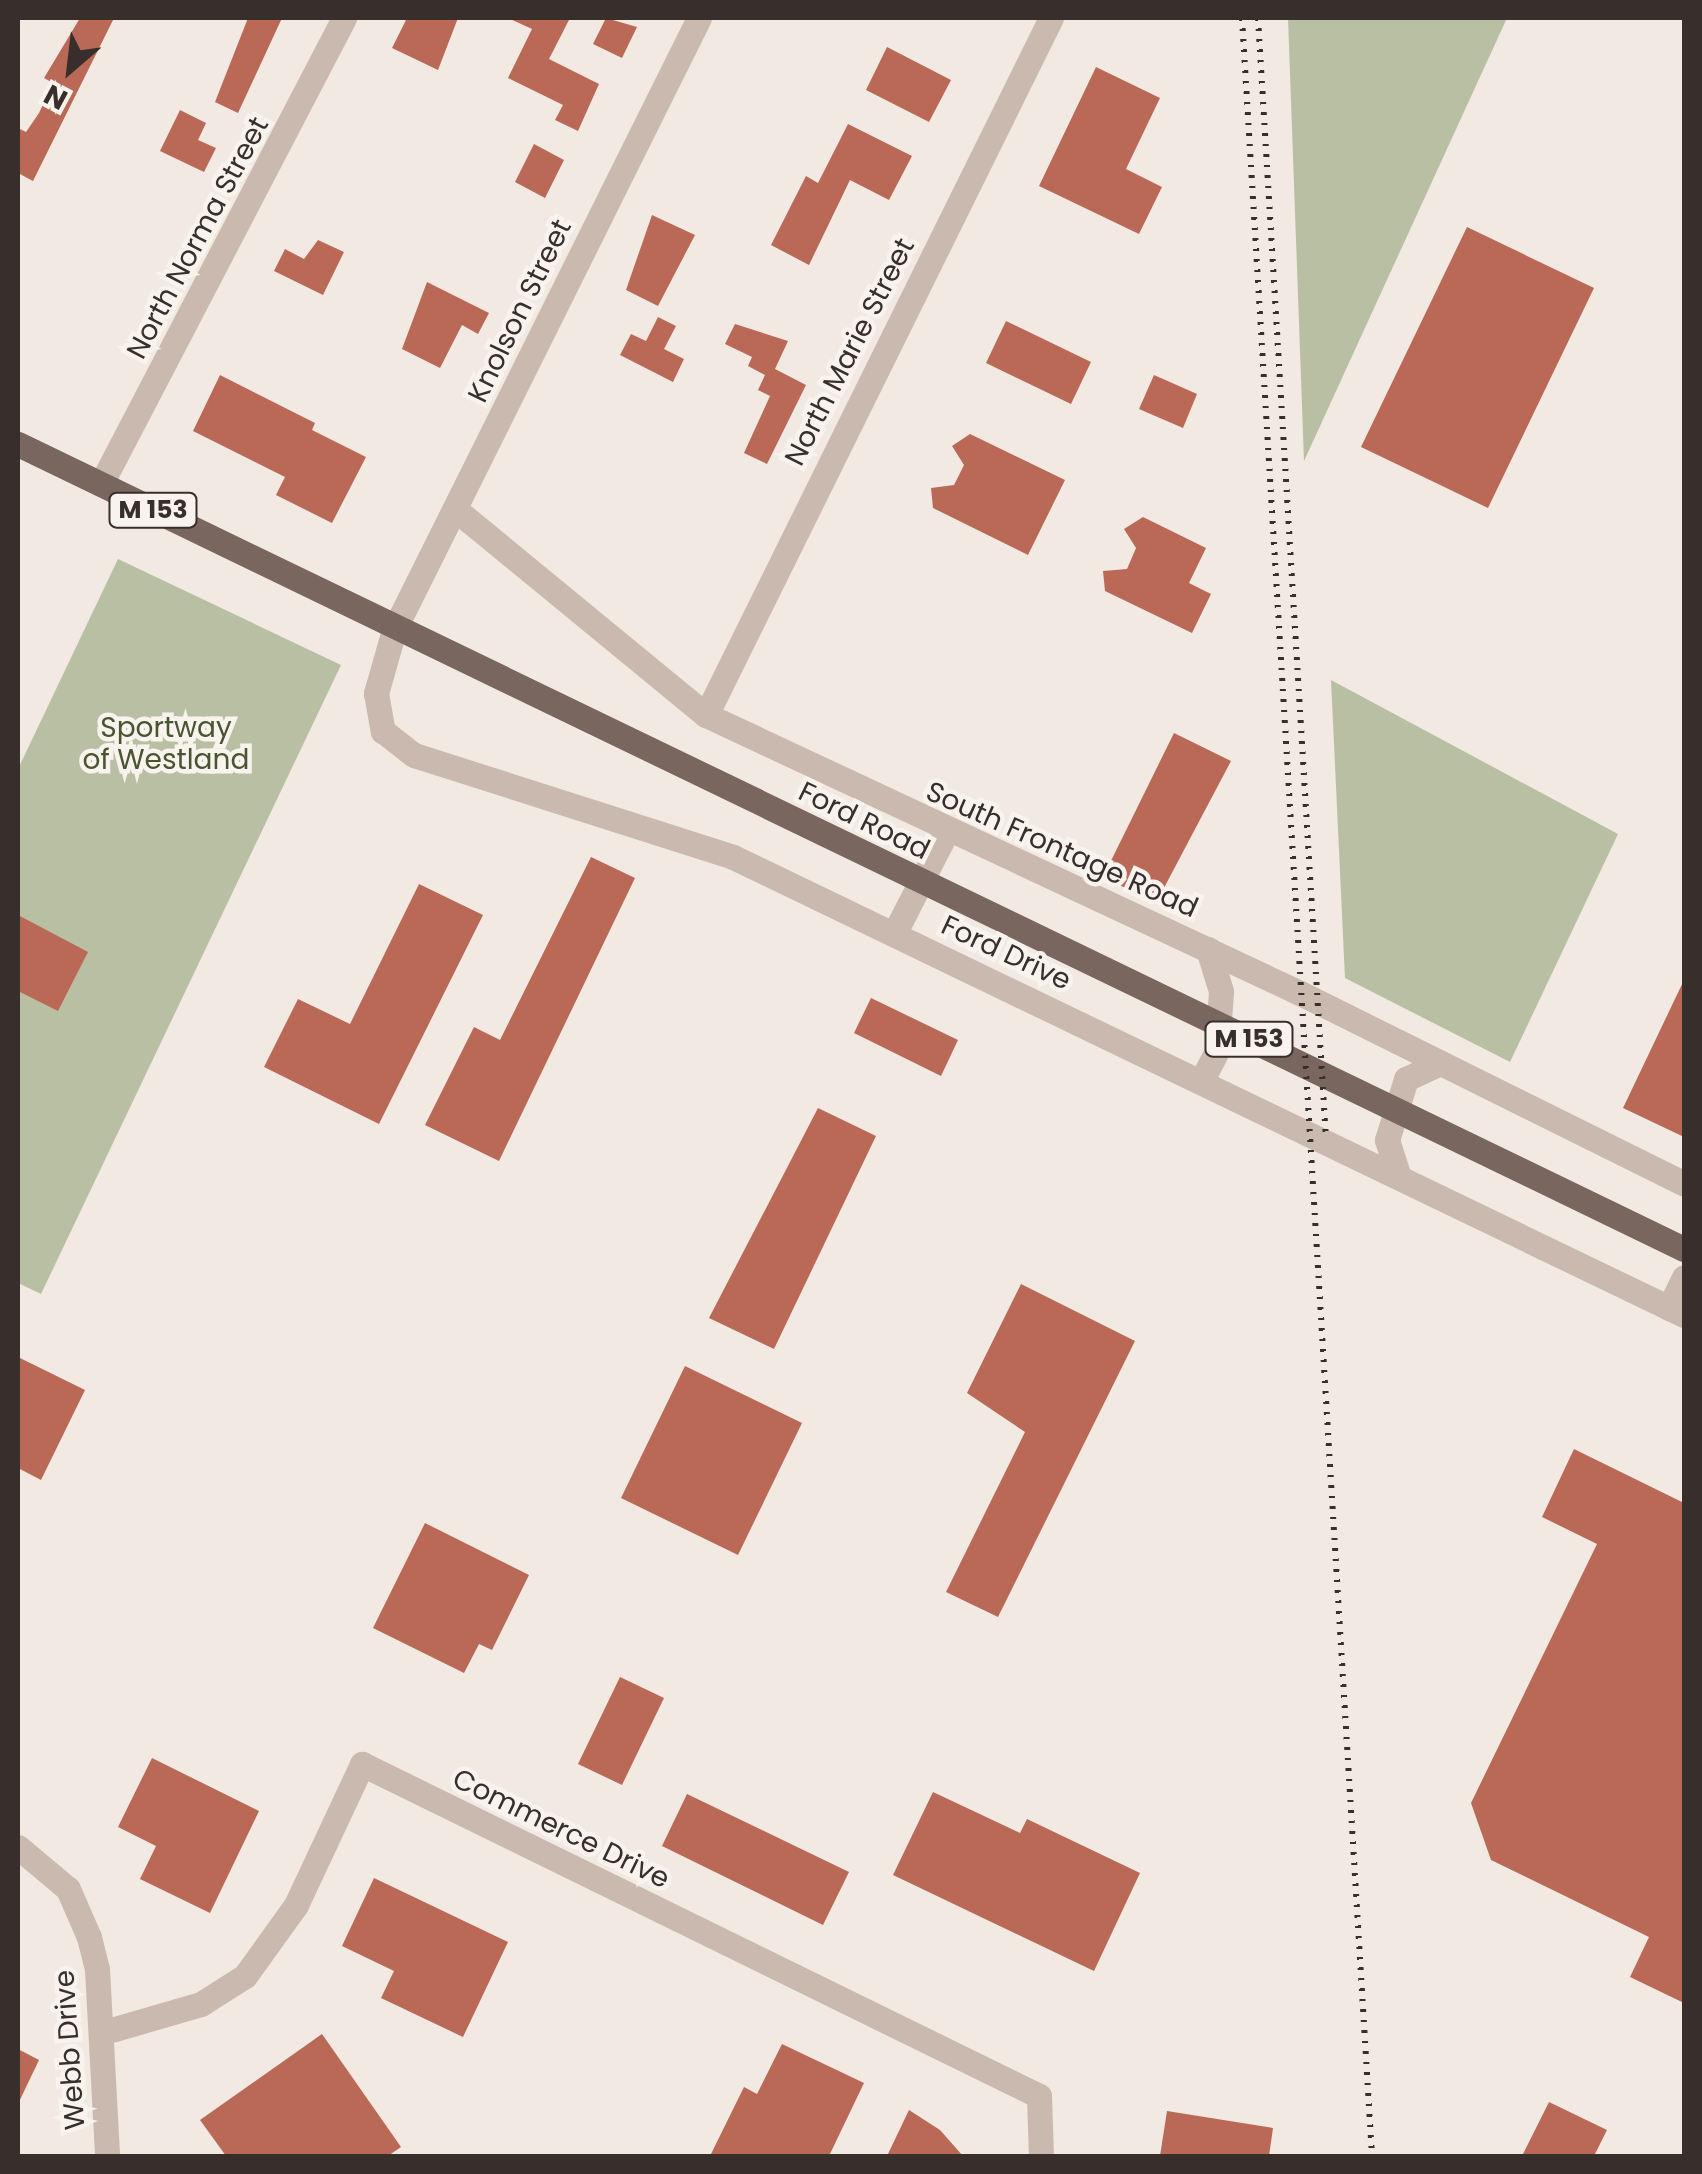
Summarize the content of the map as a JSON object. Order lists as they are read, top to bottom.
{
  "streets": {
    "main road": ["M 153", "Ford Road"],
    "street": [
      "North Norma Street",
      "Knolson Street",
      "North Marie Street",
      "South Frontage Road",
      "Ford Drive",
      "Commerce Drive",
      "Webb Drive"
    ]
  },
  "crossings": [
    ["North Norma Street", "Ford Road"],
    ["Knolson Street", "Ford Road"],
    ["Knolson Street", "South Frontage Road"],
    ["Knolson Street", "Ford Drive"],
    ["North Marie Street", "South Frontage Road"],
    ["Ford Road", "Ford Drive"],
    ["Commerce Drive", "Webb Drive"]
  ],
  "parks": ["Sportway of Westland"],
  "north": "bottom left"
}
